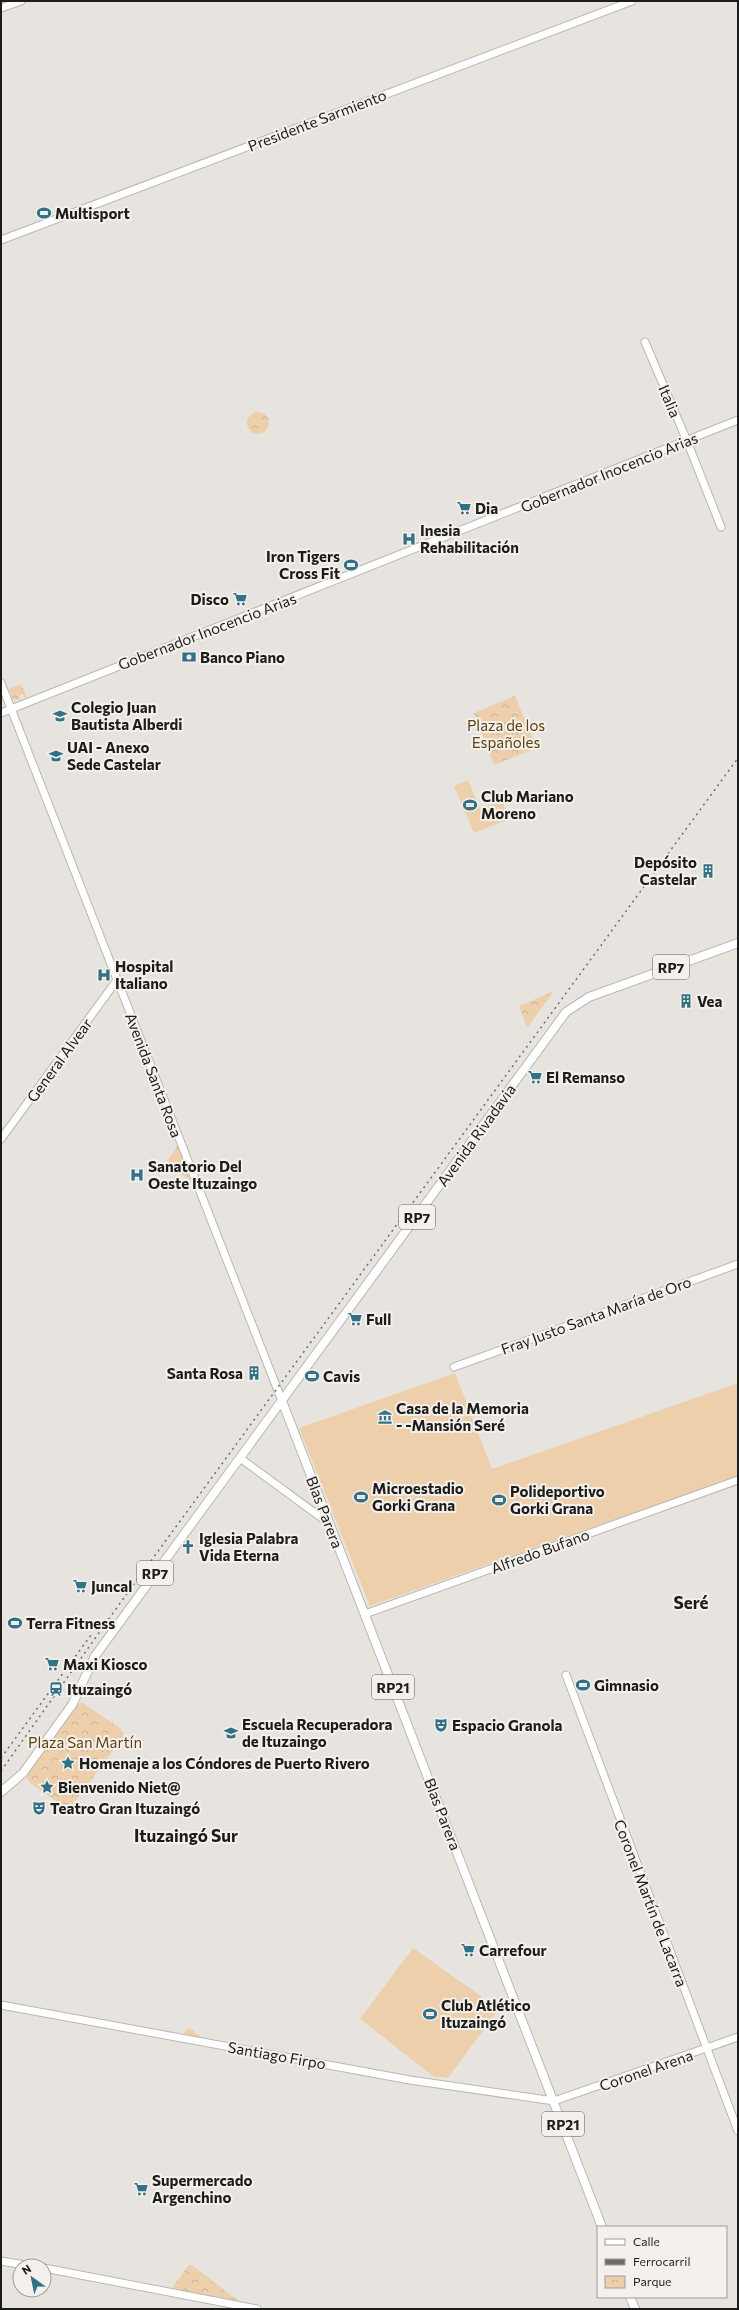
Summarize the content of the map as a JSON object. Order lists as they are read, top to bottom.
{
  "streets": {
    "main road": [
      "RP7",
      "Avenida Rivadavia",
      "Blas Parera",
      "RP21"
    ],
    "street": [
      "Presidente Sarmiento",
      "Italia",
      "Gobernador Inocencio Arias",
      "General Alvear",
      "Avenida Santa Rosa",
      "Fray Justo Santa María de Oro",
      "Alfredo Bufano",
      "Coronel Martín de Lacarra",
      "Santiago Firpo",
      "Coronel Arena"
    ]
  },
  "crossings": [
    ["Italia", "Gobernador Inocencio Arias"],
    ["Gobernador Inocencio Arias", "Avenida Santa Rosa"],
    ["RP7", "Avenida Santa Rosa"],
    ["RP7", "Avenida Rivadavia"],
    ["RP7", "Blas Parera"],
    ["General Alvear", "Avenida Santa Rosa"],
    ["Avenida Santa Rosa", "Avenida Rivadavia"],
    ["Avenida Santa Rosa", "Blas Parera"],
    ["Avenida Rivadavia", "Blas Parera"],
    ["Blas Parera", "Alfredo Bufano"],
    ["Blas Parera", "Santiago Firpo"],
    ["Blas Parera", "Coronel Arena"],
    ["Coronel Martín de Lacarra", "Coronel Arena"],
    ["Santiago Firpo", "Coronel Arena"]
  ],
  "districts": ["Seré", "Ituzaingó Sur"],
  "parks": ["Plaza de los Españoles", "Plaza San Martín"],
  "places": {
    "sports": [
      "Multisport",
      "Iron Tigers Cross Fit",
      "Club Mariano Moreno",
      "Cavis",
      "Microestadio Gorki Grana",
      "Polideportivo Gorki Grana",
      "Terra Fitness",
      "Gimnasio",
      "Club Atlético Ituzaingó"
    ],
    "supermarket": [
      "Dia",
      "Disco",
      "El Remanso",
      "Full",
      "Juncal",
      "Maxi Kiosco",
      "Carrefour",
      "Supermercado Argenchino"
    ],
    "hospital": ["Inesia Rehabilitación", "Hospital Italiano", "Sanatorio Del Oeste Ituzaingo"],
    "bank": ["Banco Piano"],
    "school or university": ["Colegio Juan Bautista Alberdi", "UAI - Anexo Sede Castelar", "Escuela Recuperadora de Ituzaingo"],
    "building": ["Depósito Castelar", "Vea", "Santa Rosa"],
    "museum": ["Casa de la Memoria - -Mansión Seré"],
    "church": ["Iglesia Palabra Vida Eterna"],
    "station": ["Ituzaingó"],
    "theatre": ["Espacio Granola", "Teatro Gran Ituzaingó"],
    "place": ["Homenaje a los Cóndores de Puerto Rivero", "Bienvenido Niet@"]
  },
  "legend": ["Calle", "Ferrocarril", "Parque"],
  "north": "top left"
}
